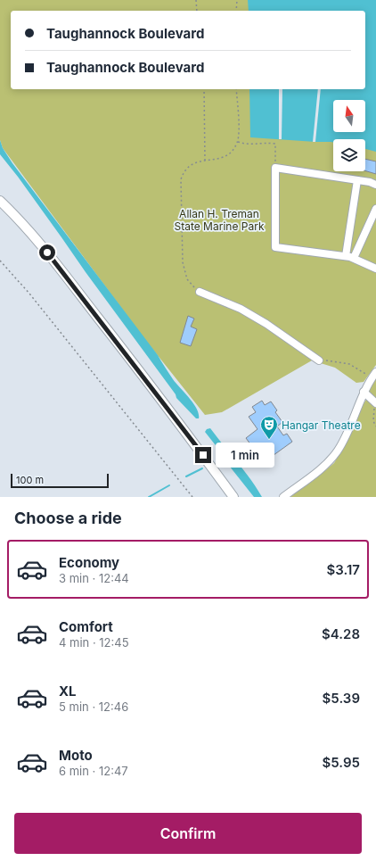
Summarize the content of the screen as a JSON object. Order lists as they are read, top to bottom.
{
  "parks": ["Allan H. Treman State Marine Park"],
  "places": {
    "theatre": ["Hangar Theatre"]
  },
  "scale_bar": "100 m",
  "north": "top",
  "page": {
    "banner": ["Taughannock Boulevard", "Taughannock Boulevard"],
    "bubble": "1 min",
    "scale": "100 m",
    "heading": "Choose a ride",
    "list": [
      {
        "name": "Economy",
        "note": "3 min · 12:44",
        "value": "$3.17"
      },
      {
        "name": "Comfort",
        "note": "4 min · 12:45",
        "value": "$4.28"
      },
      {
        "name": "XL",
        "note": "5 min · 12:46",
        "value": "$5.39"
      },
      {
        "name": "Moto",
        "note": "6 min · 12:47",
        "value": "$5.95"
      }
    ],
    "buttons": "Confirm"
  }
}
